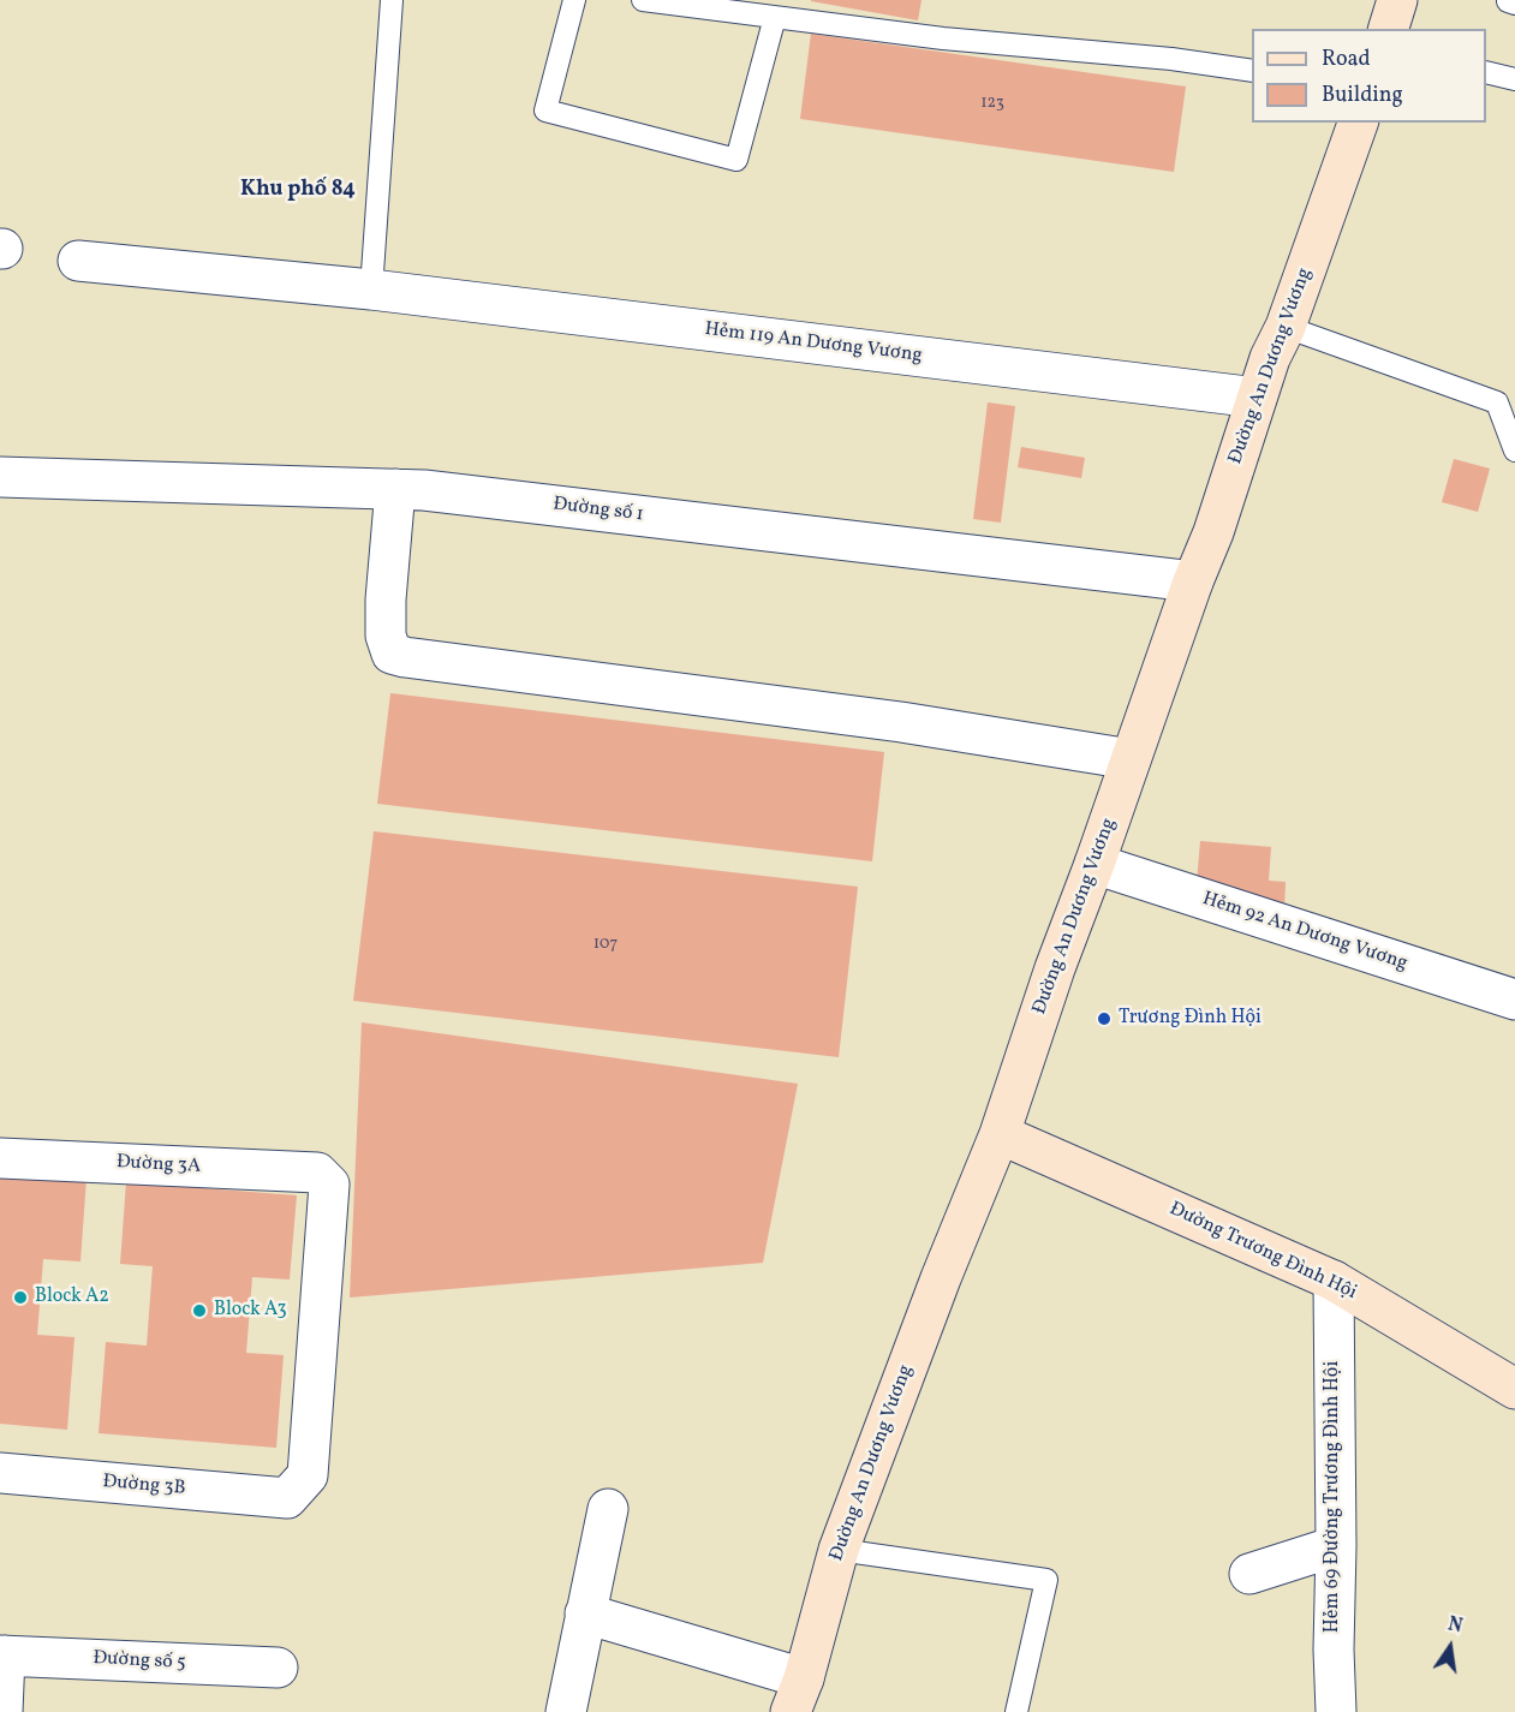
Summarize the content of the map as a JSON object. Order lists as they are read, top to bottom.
{
  "streets": {
    "main road": ["Đường An Dương Vương", "Đường Trương Đình Hội"],
    "street": [
      "Hẻm 119 An Dương Vương",
      "Đường số 1",
      "Hẻm 92 An Dương Vương",
      "Đường 3A",
      "Đường 3B",
      "Hẻm 69 Đường Trương Đình Hội",
      "Đường số 5"
    ]
  },
  "crossings": [
    ["Hẻm 119 An Dương Vương", "Đường An Dương Vương"],
    ["Đường An Dương Vương", "Đường số 1"],
    ["Đường An Dương Vương", "Hẻm 92 An Dương Vương"],
    ["Đường An Dương Vương", "Đường Trương Đình Hội"],
    ["Đường 3A", "Đường 3B"],
    ["Đường Trương Đình Hội", "Hẻm 69 Đường Trương Đình Hội"]
  ],
  "districts": ["Khu phố 84"],
  "places": ["Trương Đình Hội", "Block A2", "Block A3"],
  "house_numbers": ["123", "107"],
  "legend": ["Road", "Building"],
  "north": "top"
}
